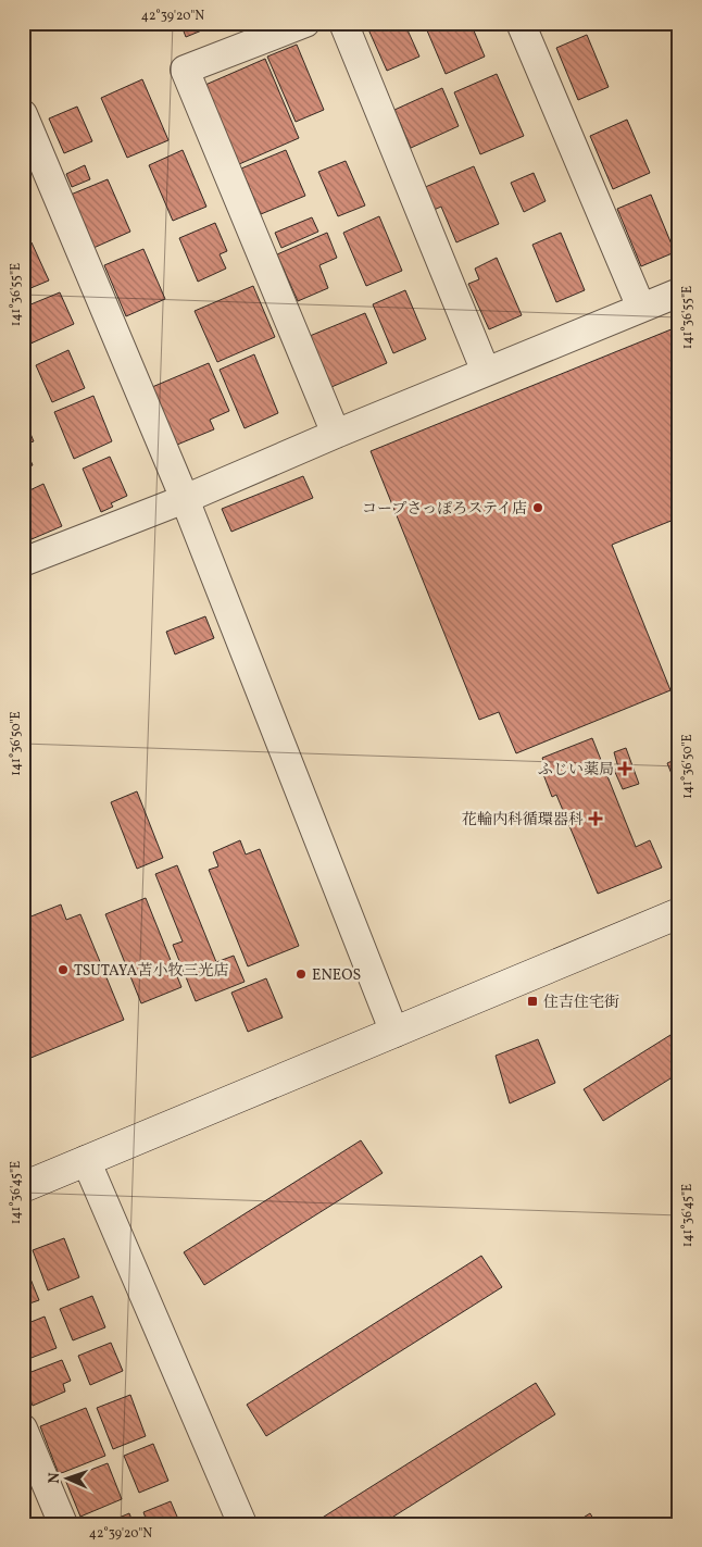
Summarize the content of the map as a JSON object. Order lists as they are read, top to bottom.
{
  "places": {
    "other": ["コープさっぽろステイ店", "TSUTAYA苫小牧三光店", "ENEOS"],
    "health": ["ふじい薬局", "花輪内科循環器科"],
    "transit": ["住吉住宅街"]
  },
  "north": "left",
  "coordinates": [
    "42°39'20\"N",
    "141°36'55\"E",
    "141°36'50\"E",
    "141°36'45\"E"
  ]
}
